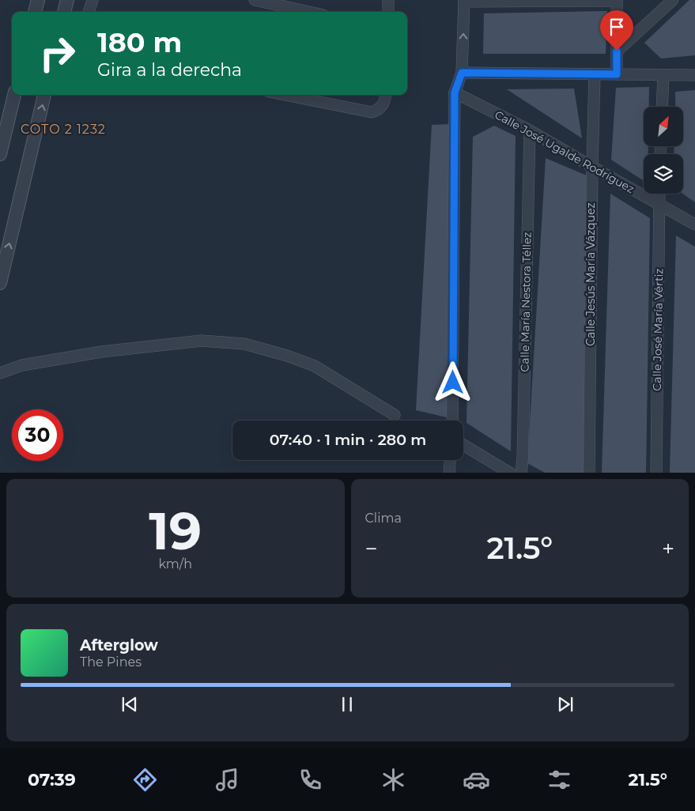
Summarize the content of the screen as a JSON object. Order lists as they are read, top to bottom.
{
  "streets": {
    "street": [
      "Calle José Ugalde Rodríguez",
      "Calle Jesús María Vázquez",
      "Calle María Nestora Téllez",
      "Calle José María Vértiz"
    ]
  },
  "crossings": [
    ["Calle José Ugalde Rodríguez", "Calle Jesús María Vázquez"],
    ["Calle José Ugalde Rodríguez", "Calle María Nestora Téllez"],
    ["Calle José Ugalde Rodríguez", "Calle José María Vértiz"]
  ],
  "districts": ["COTO 2 1232"],
  "north": "top right",
  "page": {
    "turn": ["180 m", "Gira a la derecha"],
    "limit": "30",
    "trip": "07:40 · 1 min · 280 m",
    "tile": [
      ["19", "km/h"],
      "Clima"
    ],
    "heat": ["−", "21.5°", "+"],
    "song": ["Afterglow", "The Pines"],
    "tabs": ["07:39", "21.5°"]
  }
}
